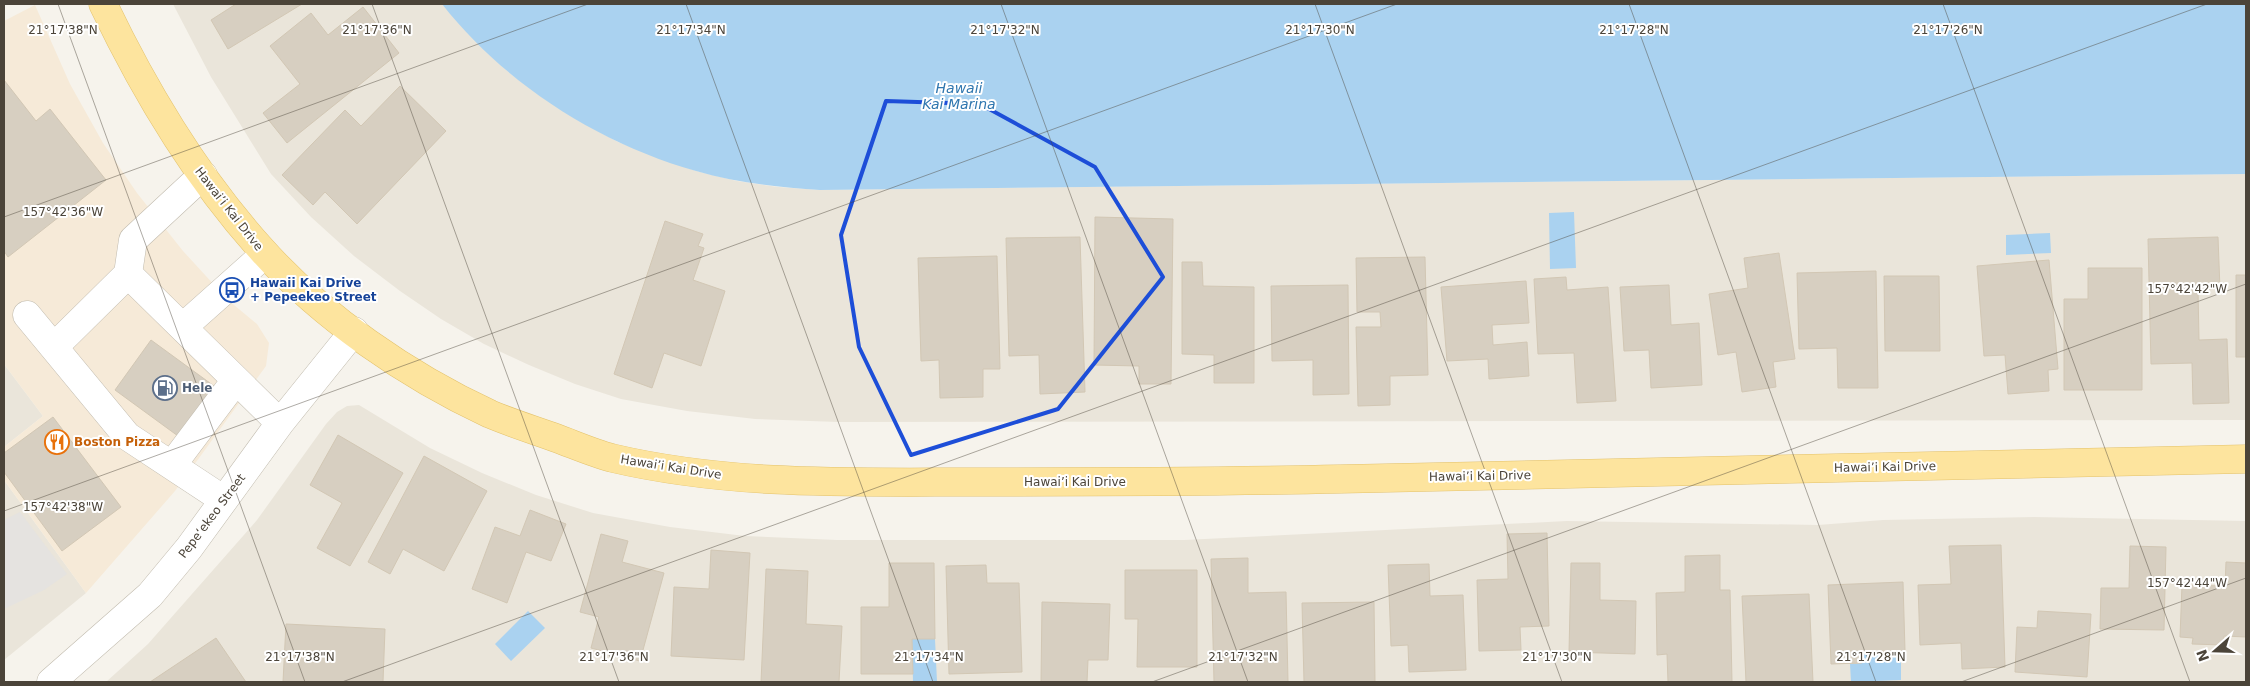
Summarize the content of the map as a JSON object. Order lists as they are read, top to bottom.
{
  "streets": {
    "main road": ["Hawai’i Kai Drive"],
    "street": ["Pepeʻekeo Street"]
  },
  "crossings": [
    ["Hawai’i Kai Drive", "Pepeʻekeo Street"]
  ],
  "water": ["Hawaii Kai Marina"],
  "places": {
    "bus stop": ["Hawaii Kai Drive + Pepeekeo Street"],
    "fuel station": ["Hele"],
    "restaurant": ["Boston Pizza"]
  },
  "north": "left",
  "coordinates": [
    "21°17'38\"N",
    "21°17'36\"N",
    "21°17'34\"N",
    "21°17'32\"N",
    "21°17'30\"N",
    "21°17'28\"N",
    "21°17'26\"N",
    "157°42'36\"W",
    "157°42'42\"W",
    "157°42'38\"W",
    "157°42'44\"W"
  ]
}
